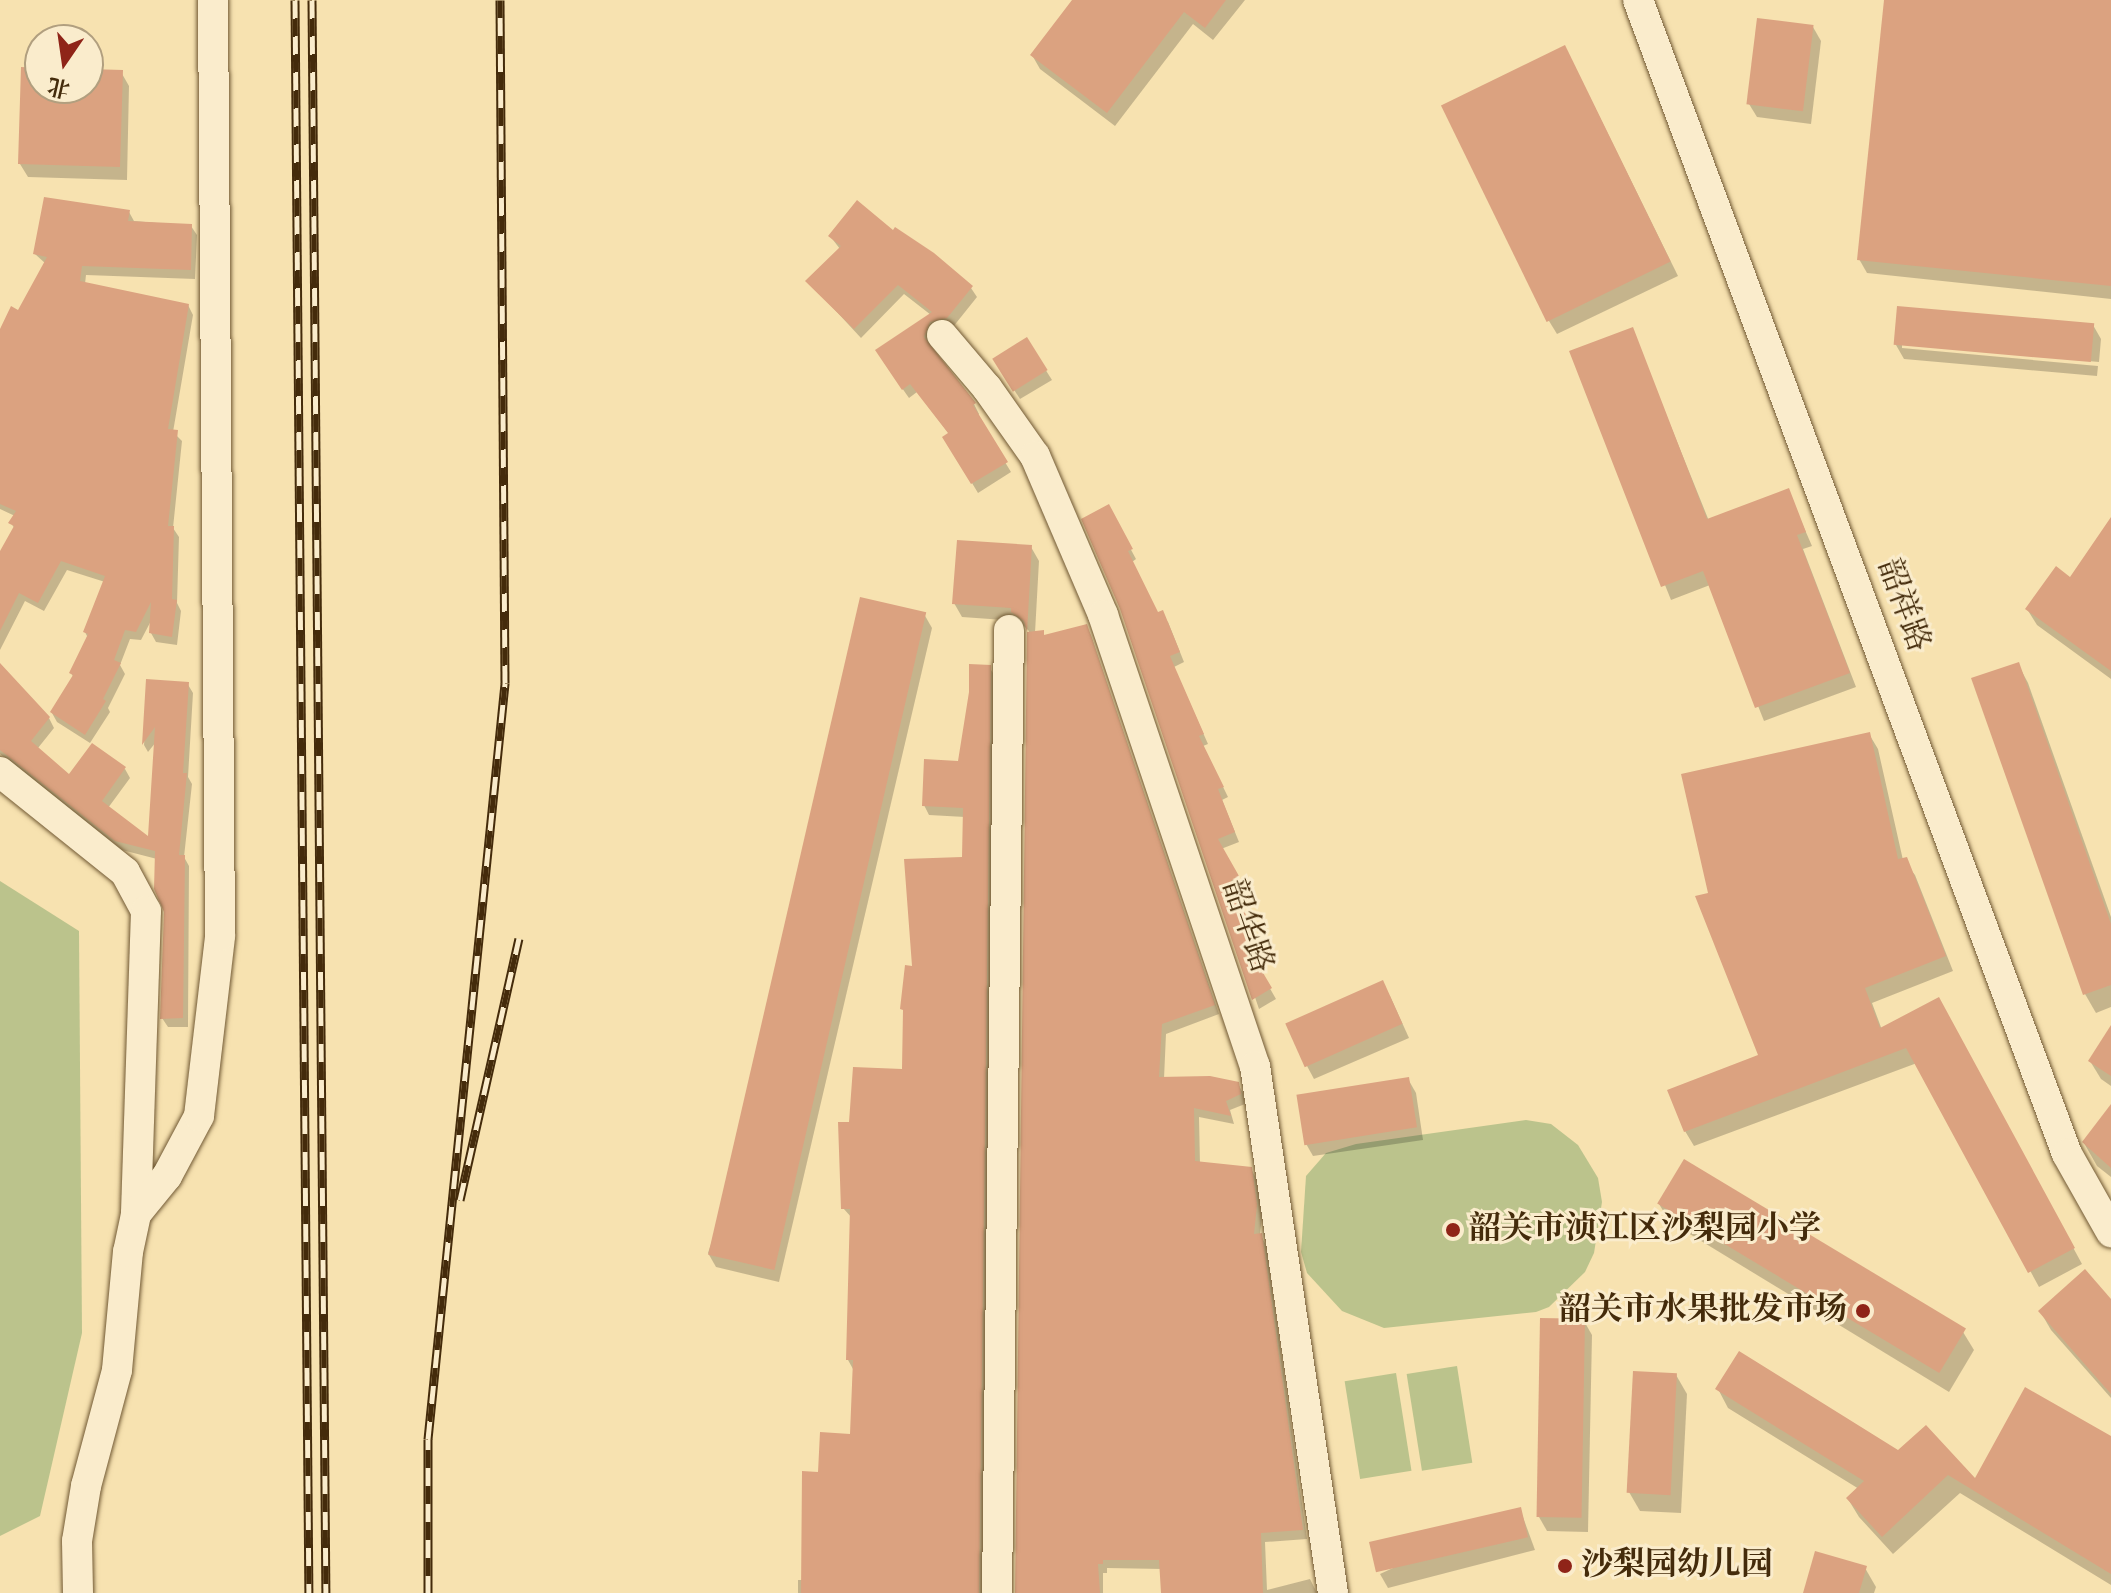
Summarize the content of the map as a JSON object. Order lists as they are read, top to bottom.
{
  "streets": {
    "street": ["韶祥路", "韶华路"]
  },
  "places": ["韶关市浈江区沙梨园小学", "韶关市水果批发市场", "沙梨园幼儿园"],
  "north": "bottom"
}
